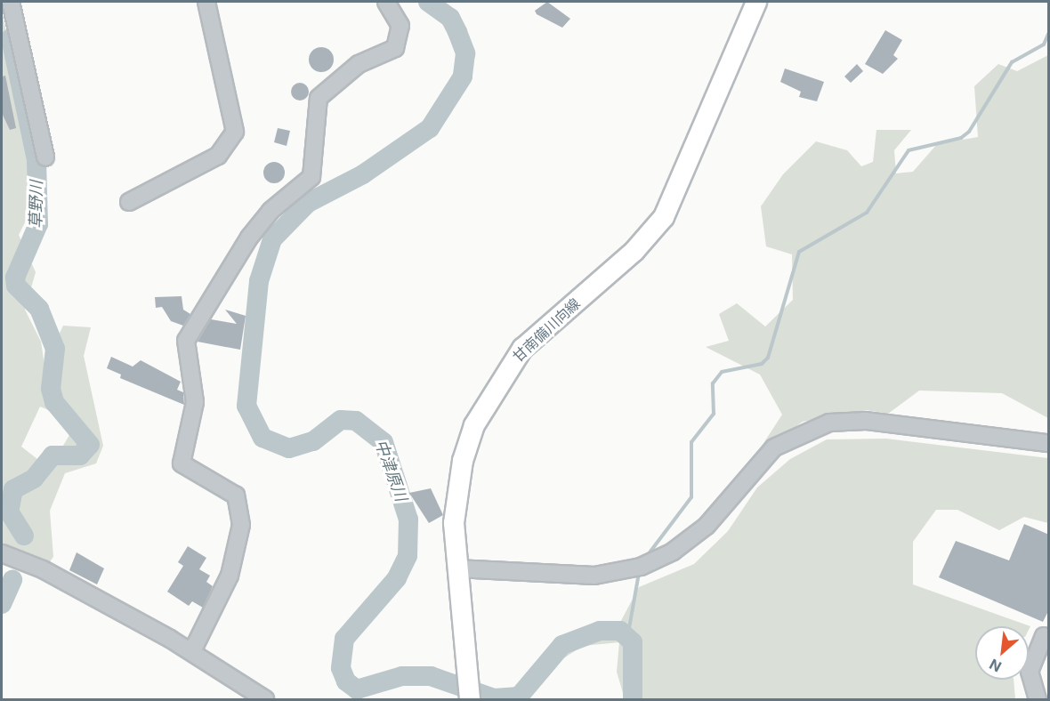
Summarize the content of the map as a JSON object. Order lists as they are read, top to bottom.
{
  "streets": {
    "main road": ["甘南備川向線"]
  },
  "water": ["草野川", "中津原川"],
  "north": "bottom left"
}
